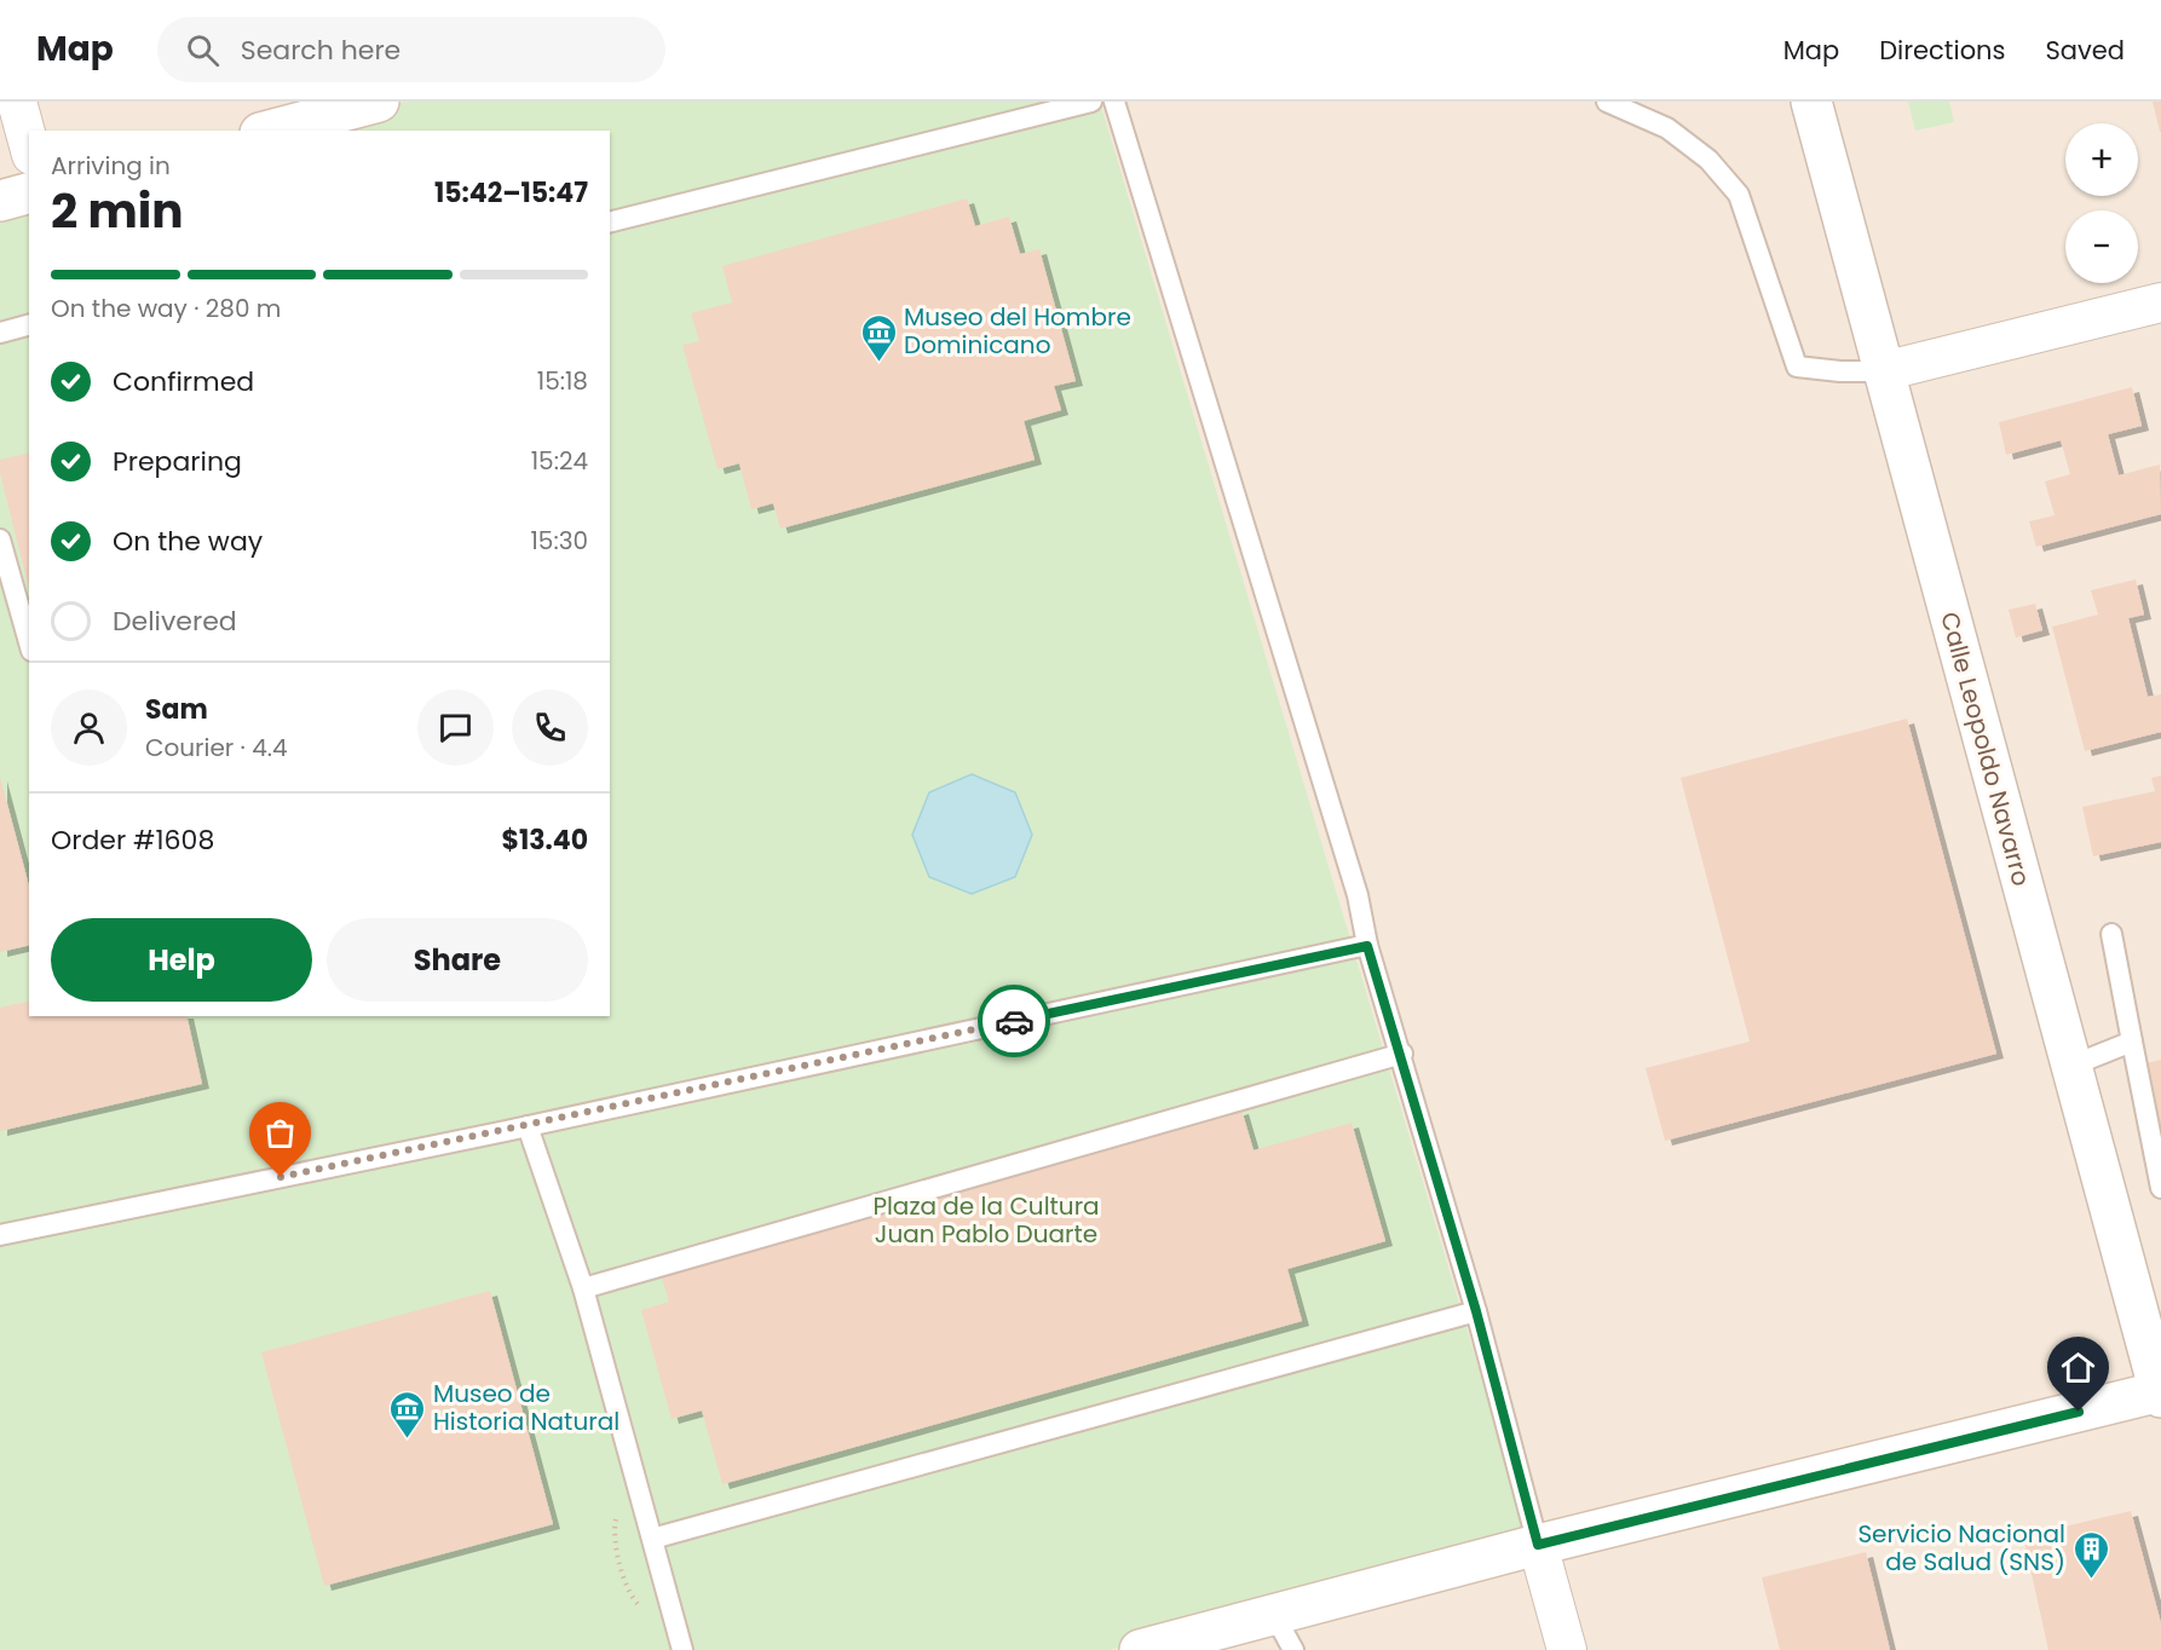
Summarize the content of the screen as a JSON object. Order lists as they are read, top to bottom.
{
  "streets": {
    "street": ["Calle Leopoldo Navarro"]
  },
  "parks": ["Plaza de la Cultura Juan Pablo Duarte"],
  "places": {
    "museum": ["Museo del Hombre Dominicano", "Museo de Historia Natural"],
    "building": ["Servicio Nacional de Salud (SNS)"]
  },
  "page": {
    "header": "Map",
    "search": "Search here",
    "nav": ["Map", "Directions", "Saved"],
    "map_buttons": ["+", "−"],
    "heading": ["2 min", "Arriving in", "15:42–15:47"],
    "panel": [
      "Sam",
      "Courier · 4.4",
      "Order #1608",
      "$13.40"
    ],
    "bar": "On the way · 280 m",
    "list": [
      ["Confirmed", "15:18"],
      ["Preparing", "15:24"],
      ["On the way", "15:30"],
      "Delivered"
    ],
    "buttons": ["Help", "Share"]
  }
}
